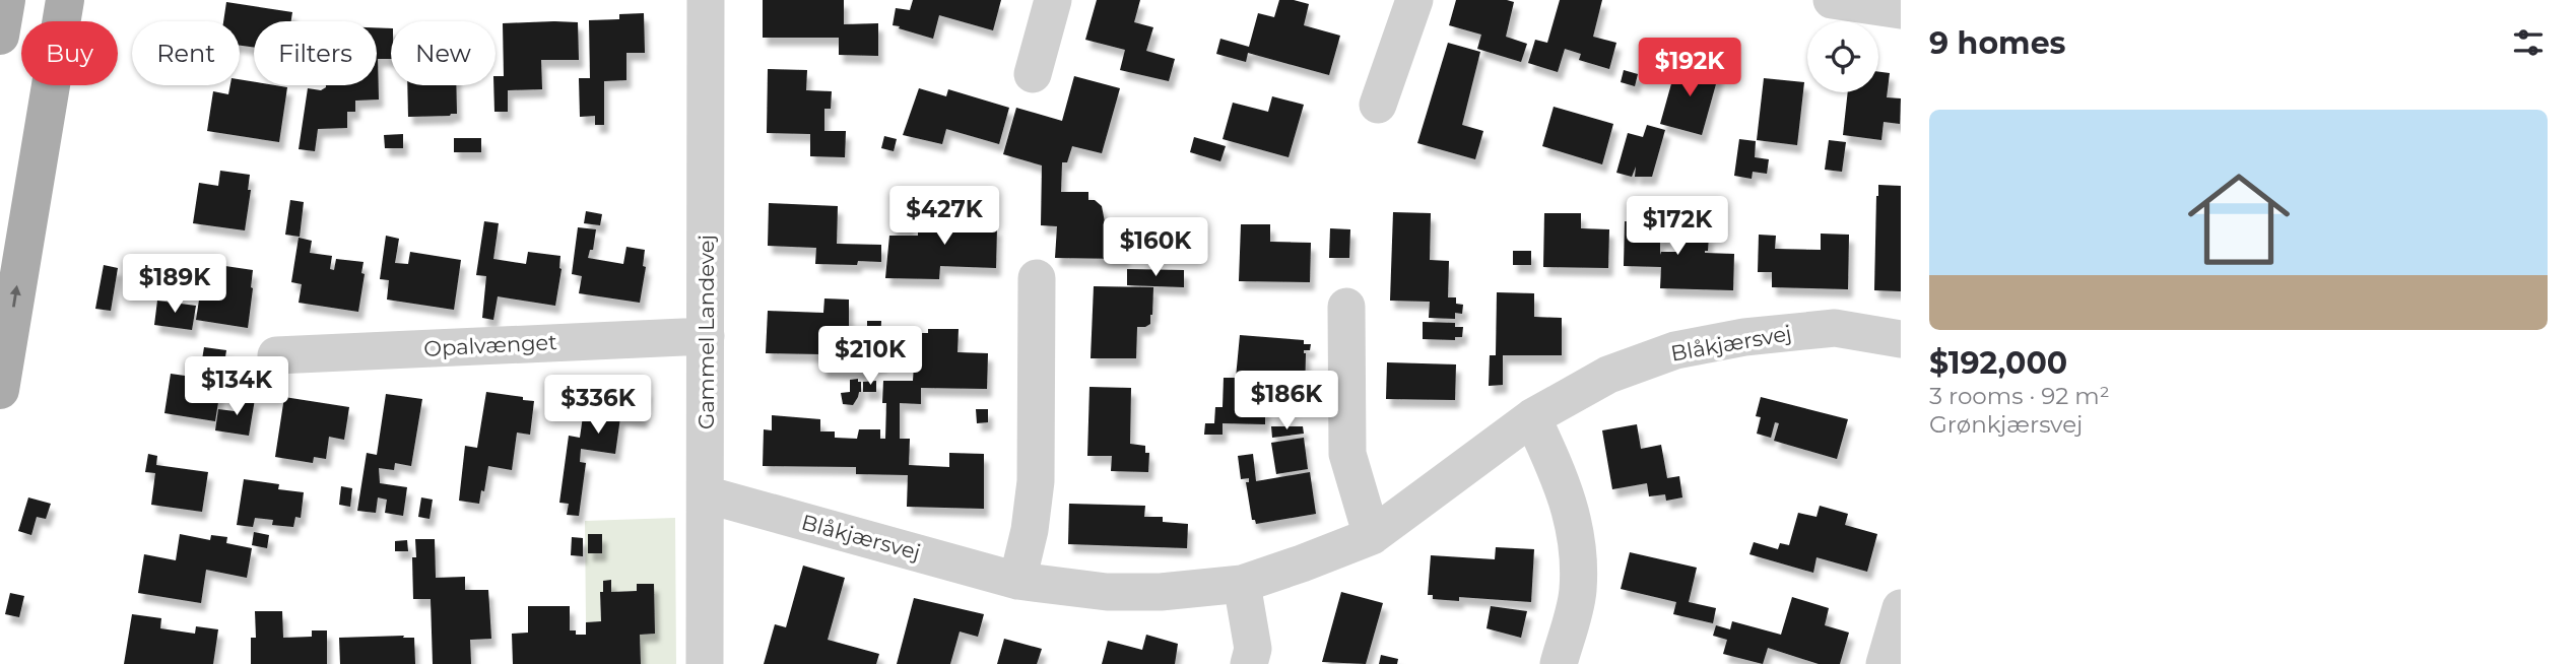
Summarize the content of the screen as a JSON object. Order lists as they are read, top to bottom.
{
  "streets": {
    "street": ["Gammel Landevej", "Blåkjærsvej", "Opalvænget"]
  },
  "crossings": [
    ["Gammel Landevej", "Blåkjærsvej"],
    ["Gammel Landevej", "Opalvænget"]
  ],
  "page": {
    "heading": "9 homes",
    "chip": [
      "Buy",
      "Rent",
      "Filters",
      "New"
    ],
    "price": [
      "$192K",
      "$427K",
      "$172K",
      "$160K",
      "$189K",
      "$210K",
      "$134K",
      "$186K",
      "$336K"
    ],
    "list": [
      {
        "name": "$192,000",
        "note": "3 rooms · 92 m² · Grønkjærsvej"
      }
    ]
  }
}
